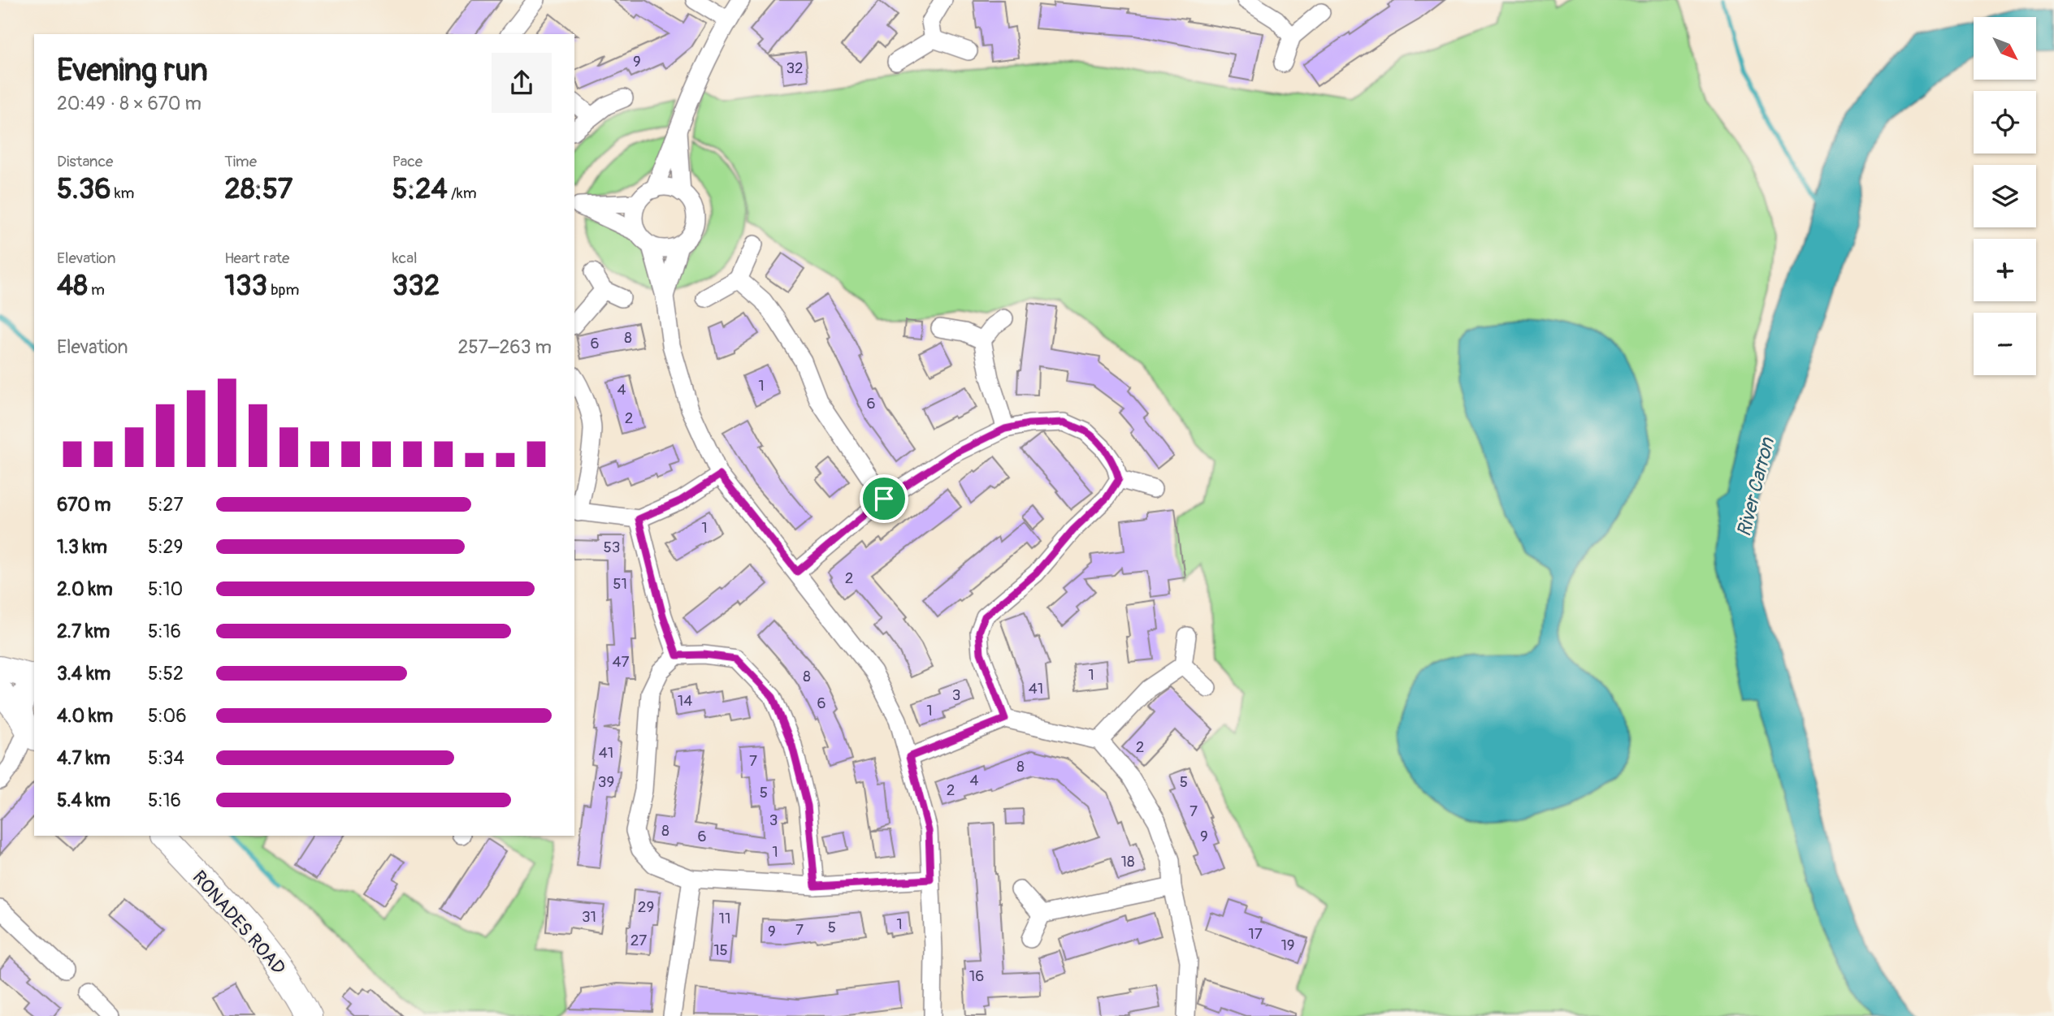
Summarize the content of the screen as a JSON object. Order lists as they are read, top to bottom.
{
  "streets": {
    "main road": ["RONADES ROAD"]
  },
  "water": ["River Carron"],
  "house_numbers": [
    "9",
    "32",
    "8",
    "6",
    "1",
    "4",
    "6",
    "2",
    "1",
    "53",
    "2",
    "51",
    "47",
    "1",
    "8",
    "41",
    "3",
    "14",
    "6",
    "1",
    "2",
    "41",
    "7",
    "8",
    "4",
    "39",
    "5",
    "2",
    "5",
    "7",
    "3",
    "8",
    "6",
    "9",
    "1",
    "18",
    "29",
    "31",
    "11",
    "1",
    "5",
    "7",
    "9",
    "17",
    "27",
    "19",
    "15",
    "16"
  ],
  "north": "bottom right",
  "page": {
    "map_buttons": ["+", "−"],
    "heading": ["Evening run", "20:49 · 8 × 670 m"],
    "stats": [
      ["Distance", "5.36 km"],
      ["Time", "28:57"],
      ["Pace", "5:24 /km"],
      ["Elevation", "48 m"],
      ["Heart rate", "133 bpm"],
      ["kcal", "332"]
    ],
    "chart": ["Elevation", "257–263 m"],
    "list": [
      {
        "name": "670 m",
        "note": "5:27"
      },
      {
        "name": "1.3 km",
        "note": "5:29"
      },
      {
        "name": "2.0 km",
        "note": "5:10"
      },
      {
        "name": "2.7 km",
        "note": "5:16"
      },
      {
        "name": "3.4 km",
        "note": "5:52"
      },
      {
        "name": "4.0 km",
        "note": "5:06"
      },
      {
        "name": "4.7 km",
        "note": "5:34"
      },
      {
        "name": "5.4 km",
        "note": "5:16"
      }
    ]
  }
}
